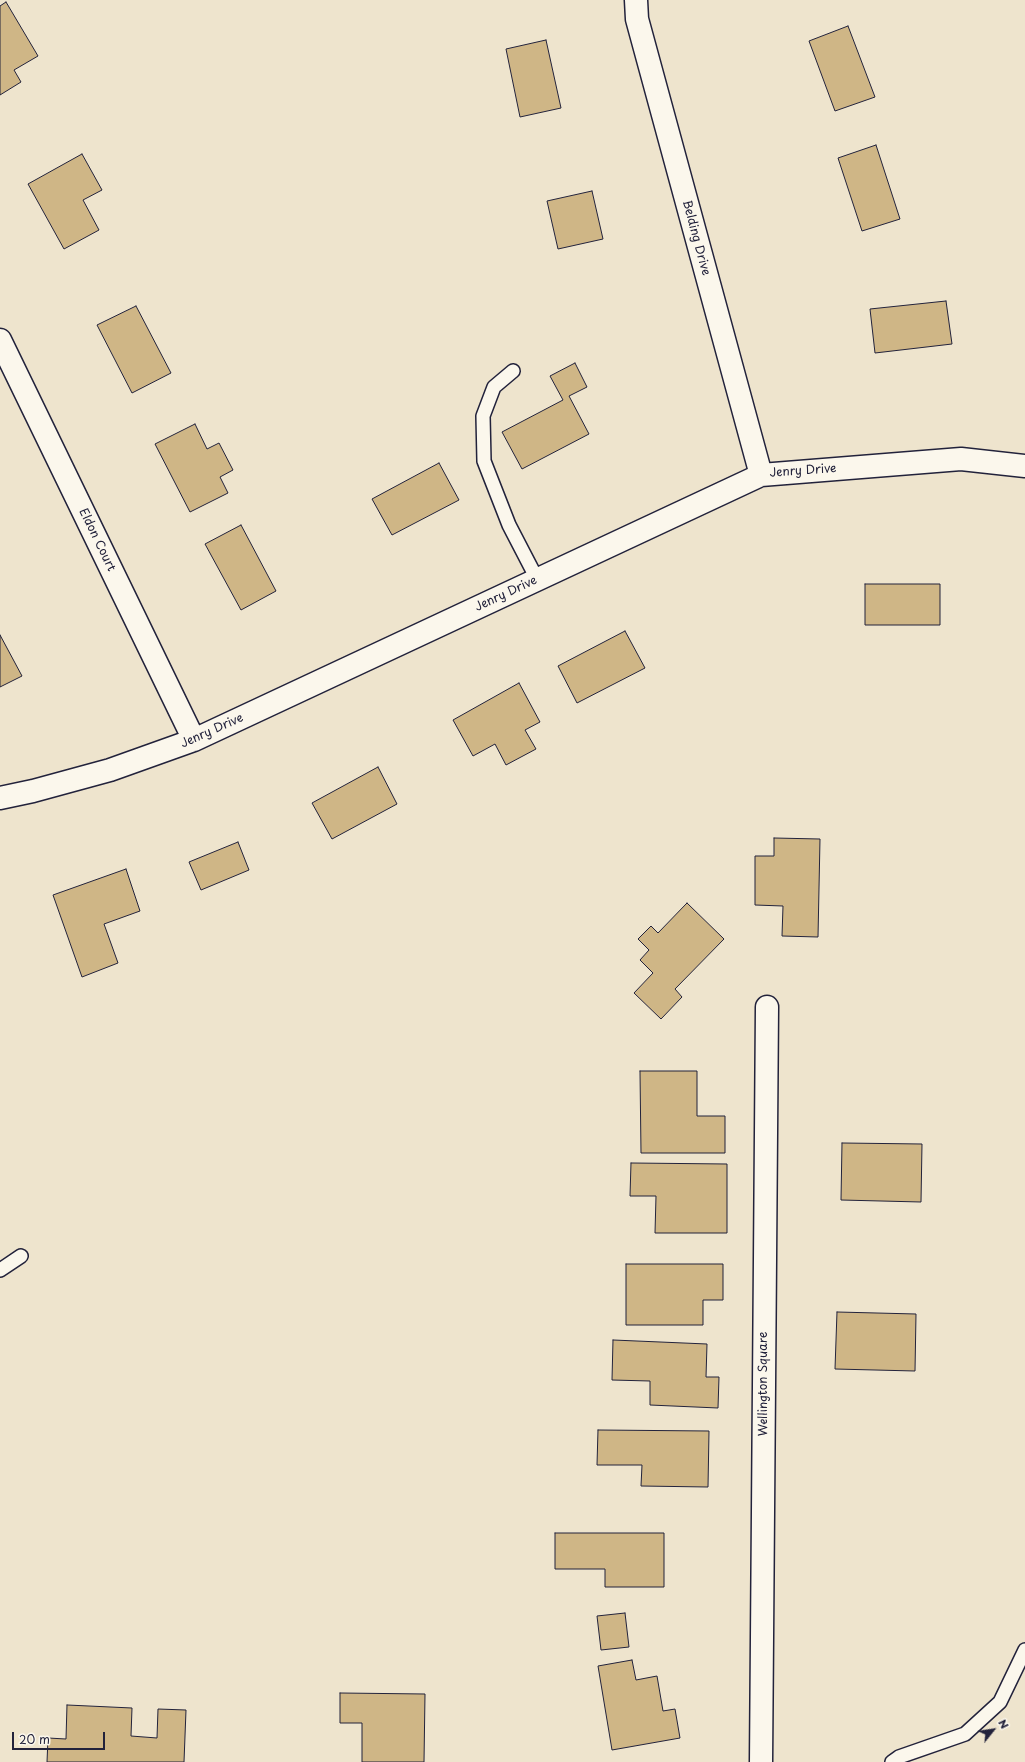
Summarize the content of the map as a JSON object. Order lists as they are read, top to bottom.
{
  "streets": {
    "street": [
      "Belding Drive",
      "Jenry Drive",
      "Eldon Court",
      "Wellington Square"
    ]
  },
  "crossings": [
    ["Belding Drive", "Jenry Drive"],
    ["Jenry Drive", "Eldon Court"]
  ],
  "scale_bar": "20 m",
  "north": "top right"
}
